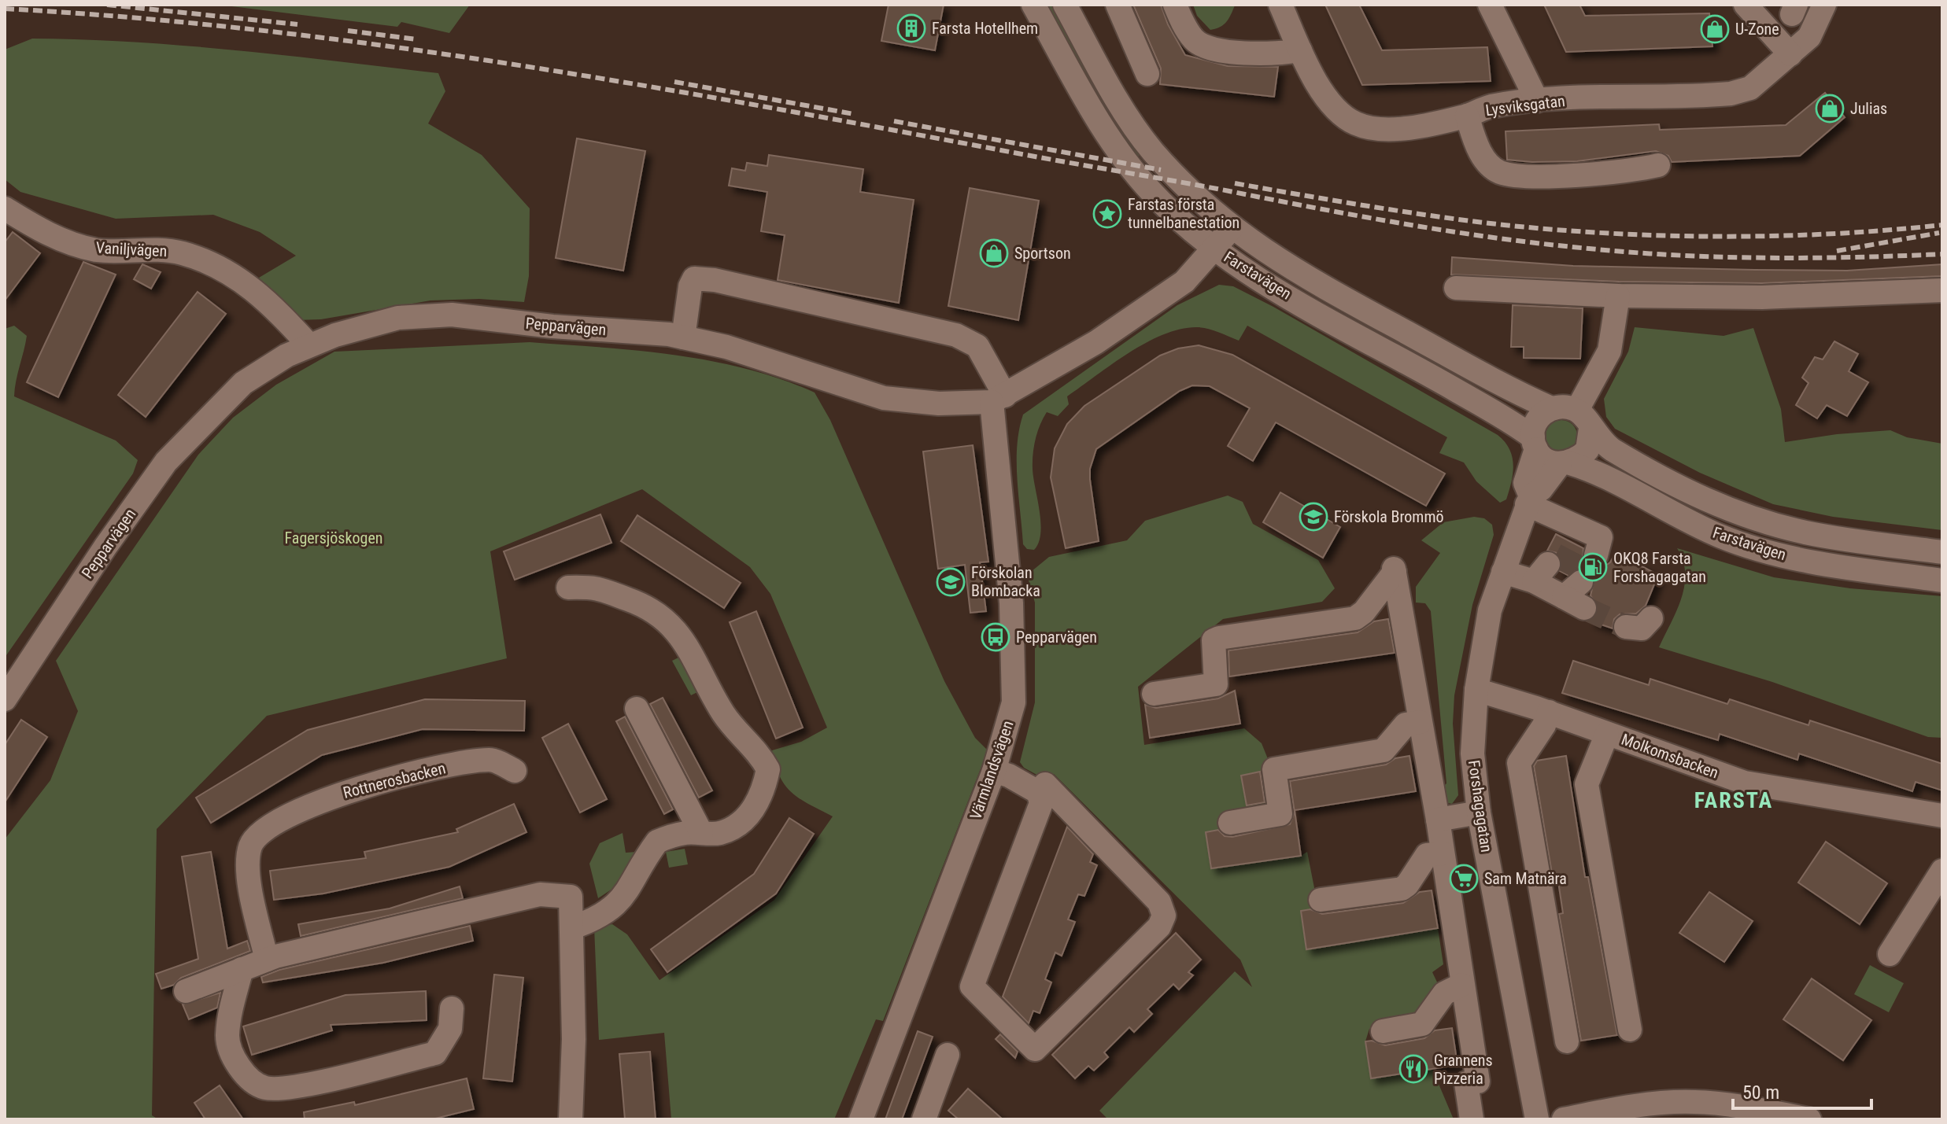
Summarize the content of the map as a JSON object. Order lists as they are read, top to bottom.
{
  "streets": {
    "street": [
      "Lysviksgatan",
      "Vaniljvägen",
      "Farstavägen",
      "Pepparvägen",
      "Molkomsbacken",
      "Värmlandsvägen",
      "Rottnerosbacken",
      "Forshagagatan"
    ]
  },
  "crossings": [
    ["Vaniljvägen", "Pepparvägen"],
    ["Farstavägen", "Pepparvägen"],
    ["Farstavägen", "Forshagagatan"],
    ["Pepparvägen", "Värmlandsvägen"],
    ["Molkomsbacken", "Forshagagatan"]
  ],
  "districts": ["FARSTA"],
  "parks": ["Fagersjöskogen"],
  "places": {
    "building": ["Farsta Hotellhem"],
    "shop": ["U-Zone", "Julias", "Sportson"],
    "place": ["Farstas första tunnelbanestation"],
    "school or university": ["Förskola Brommö", "Förskolan Blombacka"],
    "fuel station": ["OKQ8 Farsta Forshagagatan"],
    "bus stop": ["Pepparvägen"],
    "supermarket": ["Sam Matnära"],
    "restaurant": ["Grannens Pizzeria"]
  },
  "scale_bar": "50 m"
}
